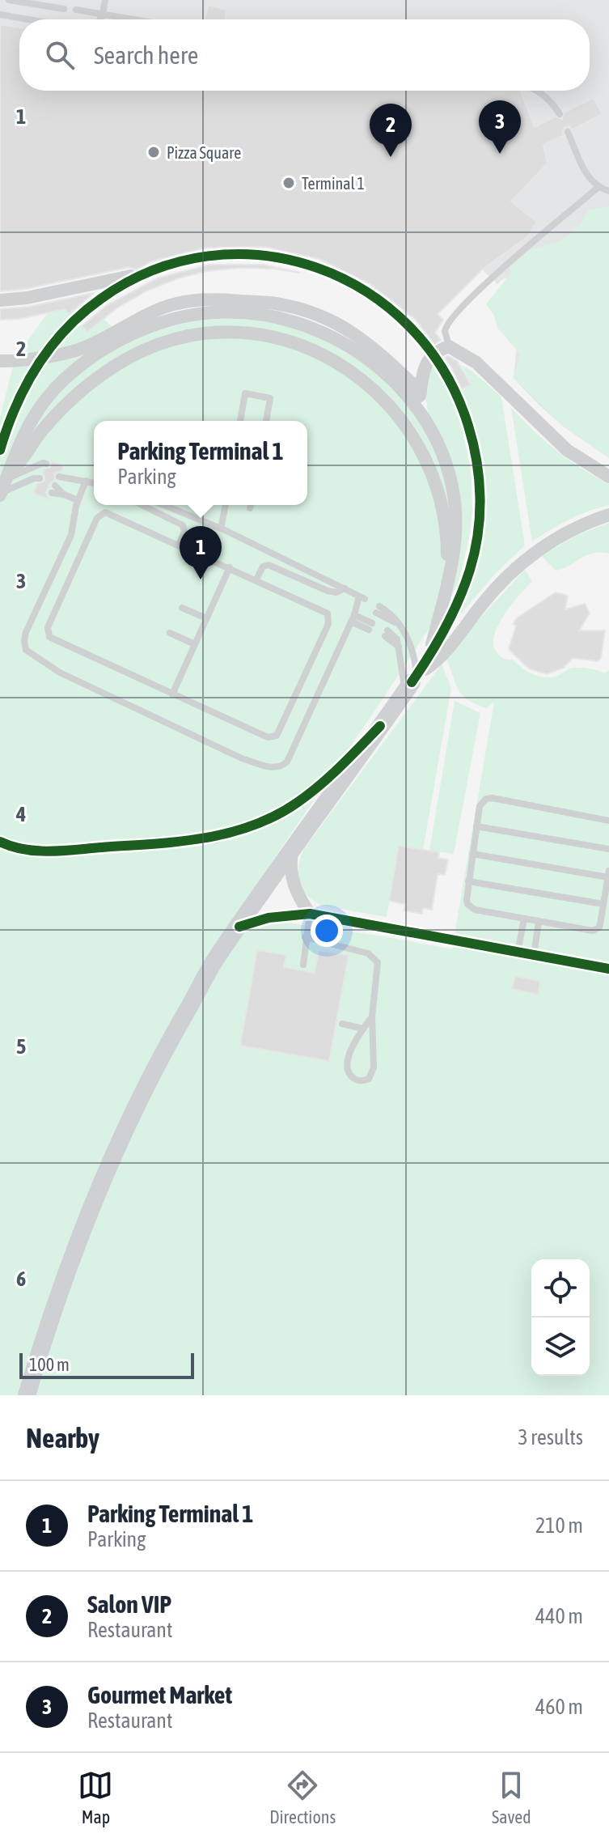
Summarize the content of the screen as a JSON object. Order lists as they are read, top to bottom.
{
  "places": ["Pizza Square", "Terminal 1"],
  "scale_bar": "100 m",
  "page": {
    "search": "Search here",
    "pins": ["3", "2", "1"],
    "popup": ["Parking Terminal 1", "Parking"],
    "scale": "100 m",
    "heading": ["Nearby", "3 results"],
    "list": [
      {
        "mark": "1",
        "name": "Parking Terminal 1",
        "note": "Parking",
        "value": "210 m"
      },
      {
        "mark": "2",
        "name": "Salon VIP",
        "note": "Restaurant",
        "value": "440 m"
      },
      {
        "mark": "3",
        "name": "Gourmet Market",
        "note": "Restaurant",
        "value": "460 m"
      }
    ],
    "nav": ["Map", "Directions", "Saved"]
  },
  "grid": {
    "rows": [
      "1",
      "2",
      "3",
      "4",
      "5",
      "6"
    ]
  }
}
